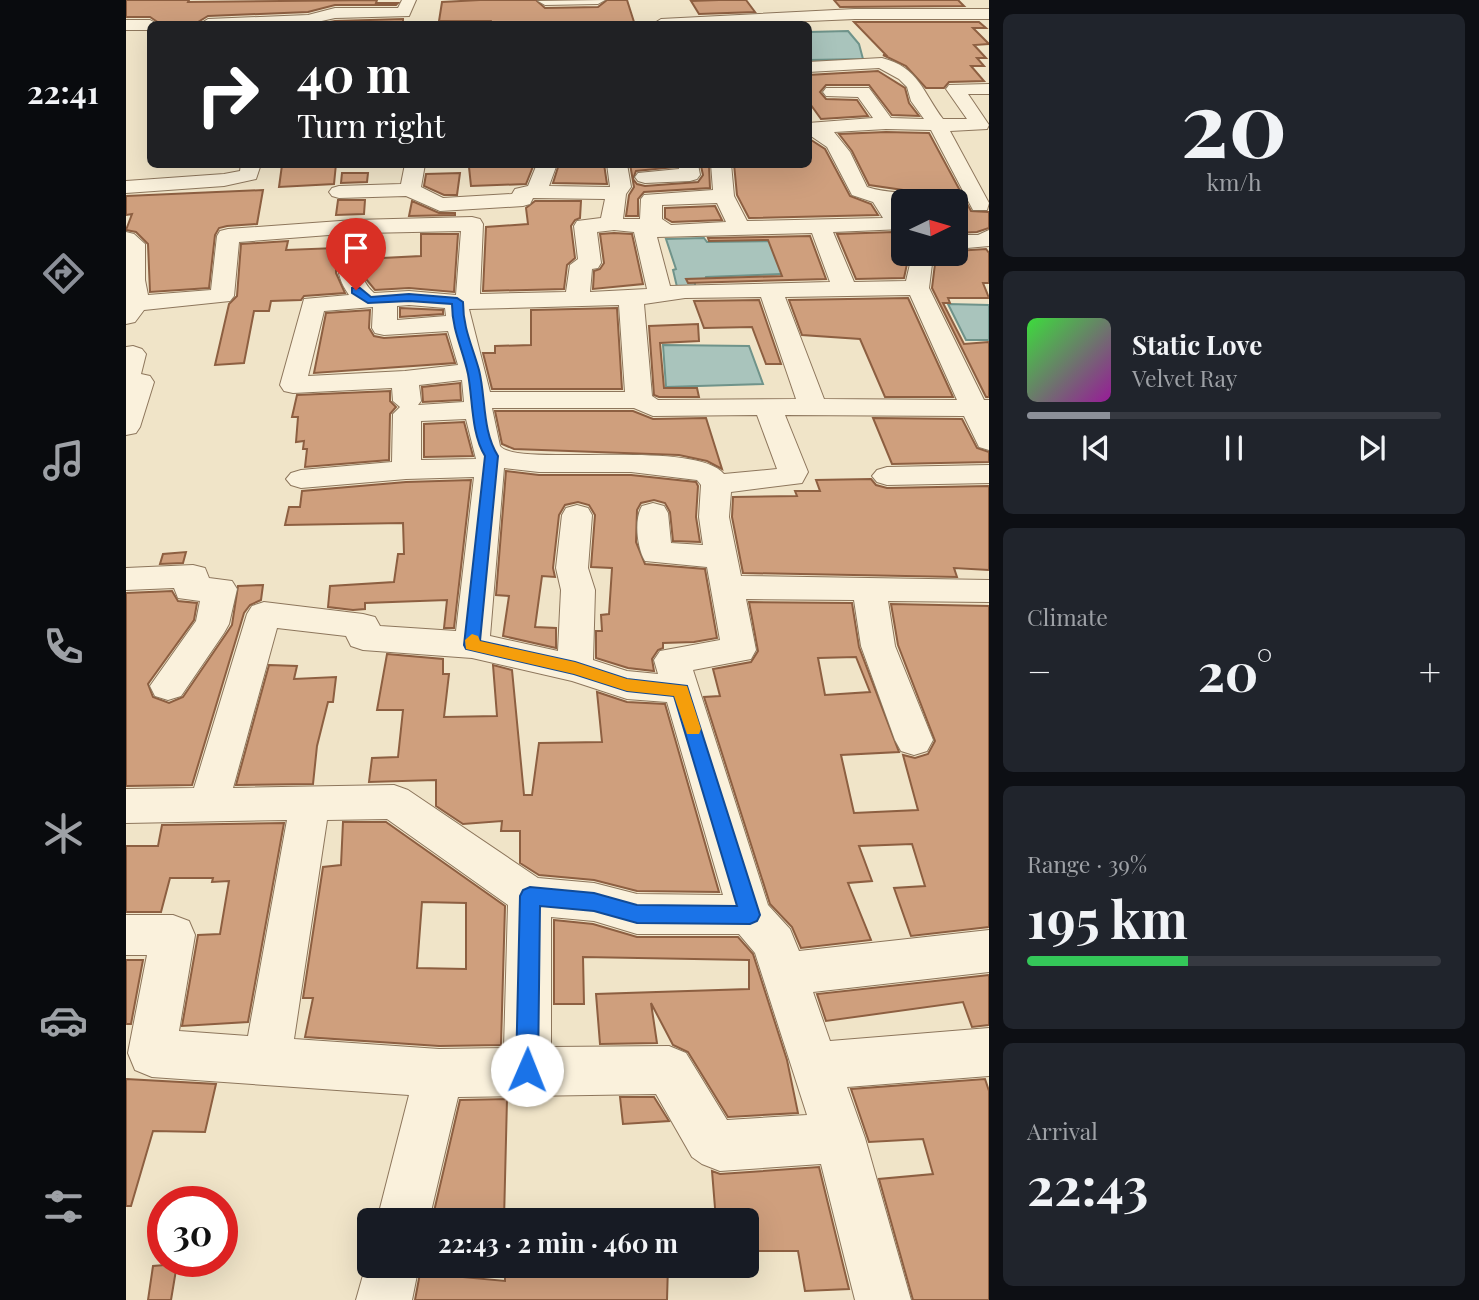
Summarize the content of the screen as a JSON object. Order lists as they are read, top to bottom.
{
  "north": "right",
  "page": {
    "tabs": "22:41",
    "tile": [
      ["20", "km/h"],
      "Climate",
      ["Range · 39%", "195 km"],
      ["Arrival", "22:43"]
    ],
    "turn": ["40 m", "Turn right"],
    "song": ["Static Love", "Velvet Ray"],
    "heat": ["−", "20°", "+"],
    "limit": "30",
    "trip": "22:43 · 2 min · 460 m"
  }
}
